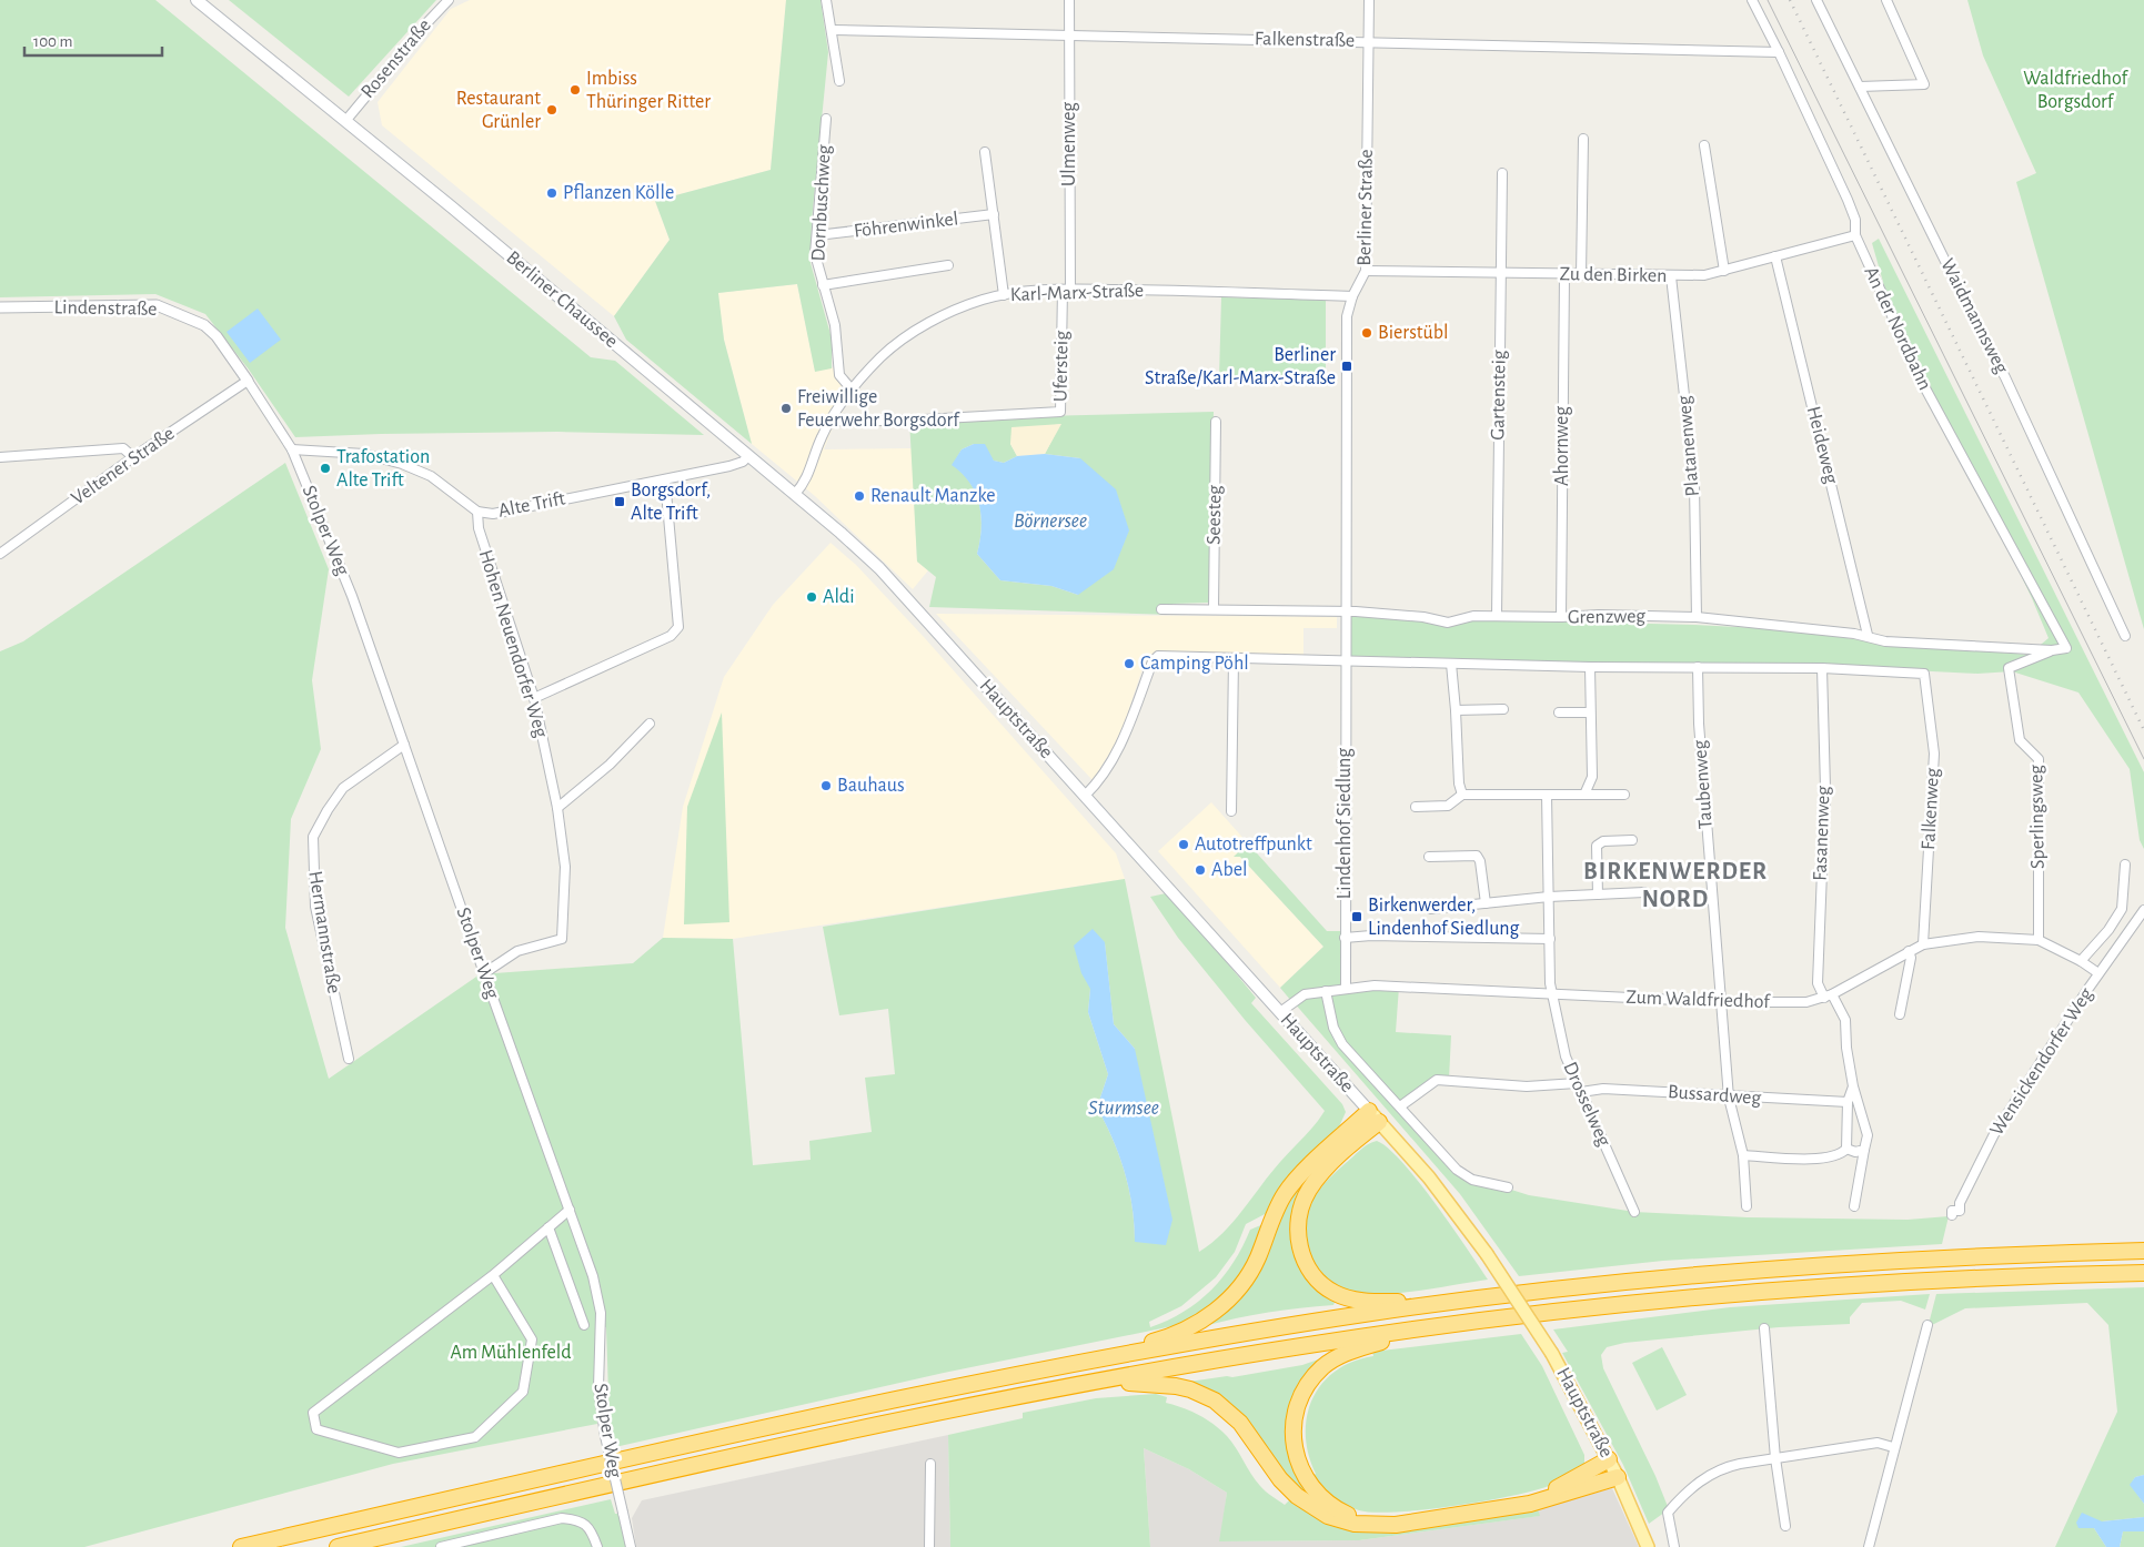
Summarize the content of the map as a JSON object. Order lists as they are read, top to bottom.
{
  "streets": {
    "main road": ["Berliner Chaussee", "Hauptstraße"],
    "street": [
      "Falkenstraße",
      "Rosenstraße",
      "Ulmenweg",
      "Dornbuschweg",
      "Berliner Straße",
      "Föhrenwinkel",
      "Zu den Birken",
      "Karl-Marx-Straße",
      "Lindenstraße",
      "Waidmannsweg",
      "An der Nordbahn",
      "Ufersteig",
      "Gartensteig",
      "Heideweg",
      "Ahornweg",
      "Platanenweg",
      "Veltener Straße",
      "Alte Trift",
      "Seesteg",
      "Stolper Weg",
      "Grenzweg",
      "Hohen Neuendorfer Weg",
      "Taubenweg",
      "Falkenweg",
      "Sperlingsweg",
      "Lindenhof Siedlung",
      "Fasanenweg",
      "Hermannstraße",
      "Zum Waldfriedhof",
      "Wensickendorfer Weg",
      "Bussardweg",
      "Drosselweg"
    ]
  },
  "crossings": [
    ["Falkenstraße", "Ulmenweg"],
    ["Falkenstraße", "Berliner Straße"],
    ["Falkenstraße", "An der Nordbahn"],
    ["Rosenstraße", "Berliner Chaussee"],
    ["Ulmenweg", "Karl-Marx-Straße"],
    ["Ulmenweg", "Ufersteig"],
    ["Dornbuschweg", "Föhrenwinkel"],
    ["Dornbuschweg", "Karl-Marx-Straße"],
    ["Berliner Straße", "Zu den Birken"],
    ["Berliner Straße", "Karl-Marx-Straße"],
    ["Berliner Straße", "Grenzweg"],
    ["Berliner Straße", "Lindenhof Siedlung"],
    ["Zu den Birken", "An der Nordbahn"],
    ["Zu den Birken", "Gartensteig"],
    ["Zu den Birken", "Heideweg"],
    ["Zu den Birken", "Ahornweg"],
    ["Zu den Birken", "Platanenweg"],
    ["Karl-Marx-Straße", "Berliner Chaussee"],
    ["Karl-Marx-Straße", "Ufersteig"],
    ["Berliner Chaussee", "Alte Trift"],
    ["Berliner Chaussee", "Hauptstraße"],
    ["Lindenstraße", "Veltener Straße"],
    ["Lindenstraße", "Stolper Weg"],
    ["An der Nordbahn", "Grenzweg"],
    ["Gartensteig", "Grenzweg"],
    ["Heideweg", "Grenzweg"],
    ["Ahornweg", "Grenzweg"],
    ["Platanenweg", "Grenzweg"],
    ["Veltener Straße", "Stolper Weg"],
    ["Alte Trift", "Stolper Weg"],
    ["Alte Trift", "Hohen Neuendorfer Weg"],
    ["Seesteg", "Grenzweg"],
    ["Stolper Weg", "Hohen Neuendorfer Weg"],
    ["Stolper Weg", "Hermannstraße"],
    ["Grenzweg", "Sperlingsweg"],
    ["Grenzweg", "Lindenhof Siedlung"],
    ["Hauptstraße", "Zum Waldfriedhof"],
    ["Hauptstraße", "Bussardweg"],
    ["Taubenweg", "Zum Waldfriedhof"],
    ["Taubenweg", "Bussardweg"],
    ["Falkenweg", "Fasanenweg"],
    ["Falkenweg", "Zum Waldfriedhof"],
    ["Sperlingsweg", "Zum Waldfriedhof"],
    ["Lindenhof Siedlung", "Zum Waldfriedhof"],
    ["Fasanenweg", "Zum Waldfriedhof"],
    ["Zum Waldfriedhof", "Wensickendorfer Weg"],
    ["Zum Waldfriedhof", "Drosselweg"],
    ["Bussardweg", "Drosselweg"]
  ],
  "districts": ["BIRKENWERDER NORD"],
  "water": ["Börnersee", "Sturmsee"],
  "parks": ["Waldfriedhof Borgsdorf", "Am Mühlenfeld"],
  "places": {
    "other": [
      "Imbiss Thüringer Ritter",
      "Restaurant Grünler",
      "Pflanzen Kölle",
      "Bierstübl",
      "Freiwillige Feuerwehr Borgsdorf",
      "Trafostation Alte Trift",
      "Renault Manzke",
      "Aldi",
      "Camping Pöhl",
      "Bauhaus",
      "Autotreffpunkt",
      "Abel"
    ],
    "transit": ["Berliner Straße/Karl-Marx-Straße", "Borgsdorf, Alte Trift", "Birkenwerder, Lindenhof Siedlung"]
  },
  "scale_bar": "100 m"
}
